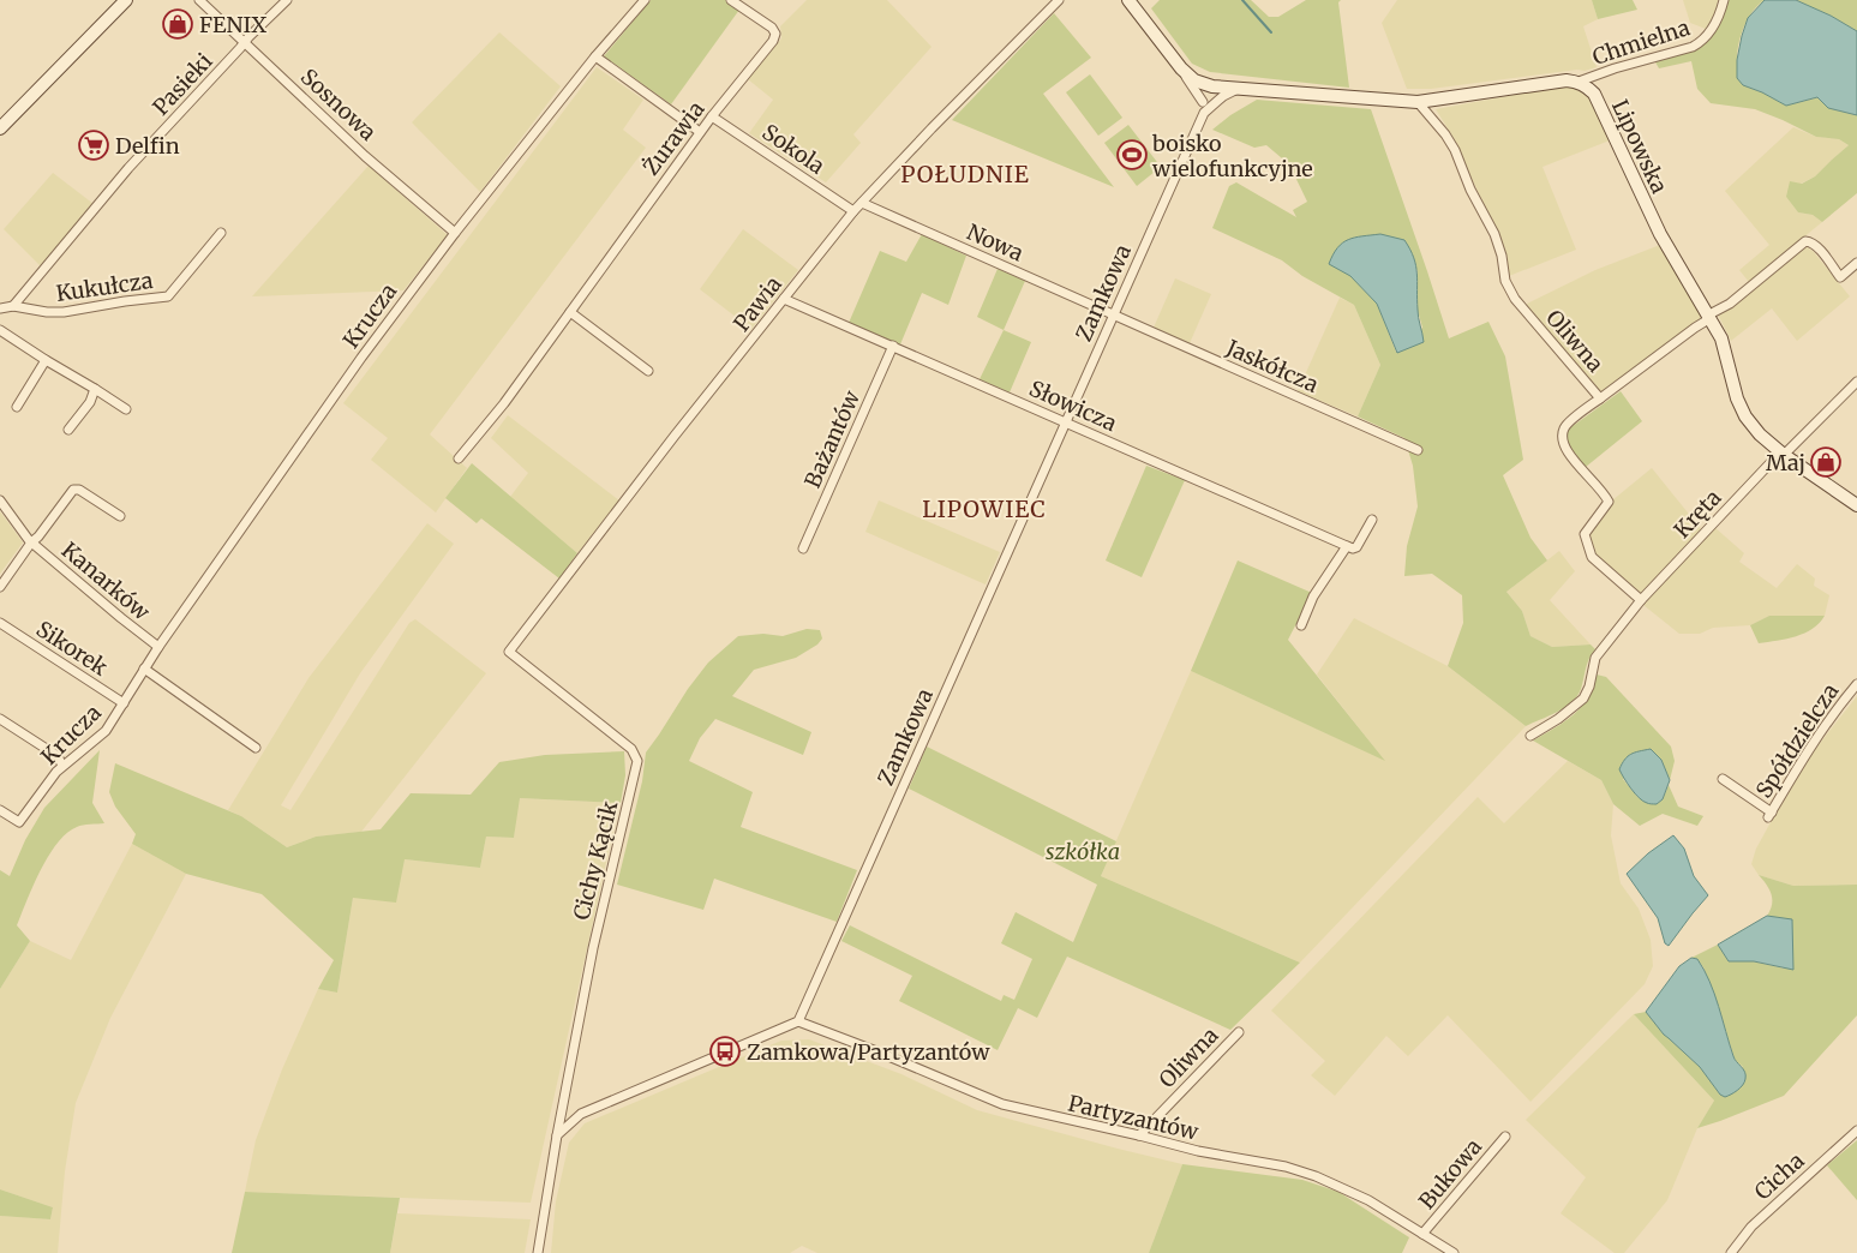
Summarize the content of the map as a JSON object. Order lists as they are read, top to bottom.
{
  "streets": {
    "street": [
      "Chmielna",
      "Pasieki",
      "Sosnowa",
      "Żurawia",
      "Lipowska",
      "Sokola",
      "Nowa",
      "Kukułcza",
      "Zamkowa",
      "Pawia",
      "Krucza",
      "Oliwna",
      "Jaskółcza",
      "Słowicza",
      "Bażantów",
      "Kręta",
      "Kanarków",
      "Sikorek",
      "Spółdzielcza",
      "Cichy Kącik",
      "Partyzantów",
      "Bukowa",
      "Cicha"
    ]
  },
  "crossings": [
    ["Chmielna", "Lipowska"],
    ["Pasieki", "Sosnowa"],
    ["Pasieki", "Kukułcza"],
    ["Sosnowa", "Krucza"],
    ["Żurawia", "Sokola"],
    ["Lipowska", "Kręta"],
    ["Sokola", "Pawia"],
    ["Nowa", "Zamkowa"],
    ["Nowa", "Pawia"],
    ["Nowa", "Jaskółcza"],
    ["Zamkowa", "Jaskółcza"],
    ["Zamkowa", "Słowicza"],
    ["Zamkowa", "Partyzantów"],
    ["Pawia", "Słowicza"],
    ["Pawia", "Cichy Kącik"],
    ["Krucza", "Kanarków"],
    ["Krucza", "Sikorek"],
    ["Oliwna", "Kręta"],
    ["Oliwna", "Partyzantów"],
    ["Słowicza", "Bażantów"],
    ["Partyzantów", "Bukowa"]
  ],
  "districts": ["POŁUDNIE", "LIPOWIEC"],
  "parks": ["szkółka"],
  "places": {
    "shop": ["FENIX", "Maj"],
    "supermarket": ["Delfin"],
    "sports": ["boisko wielofunkcyjne"],
    "bus stop": ["Zamkowa/Partyzantów"]
  }
}
